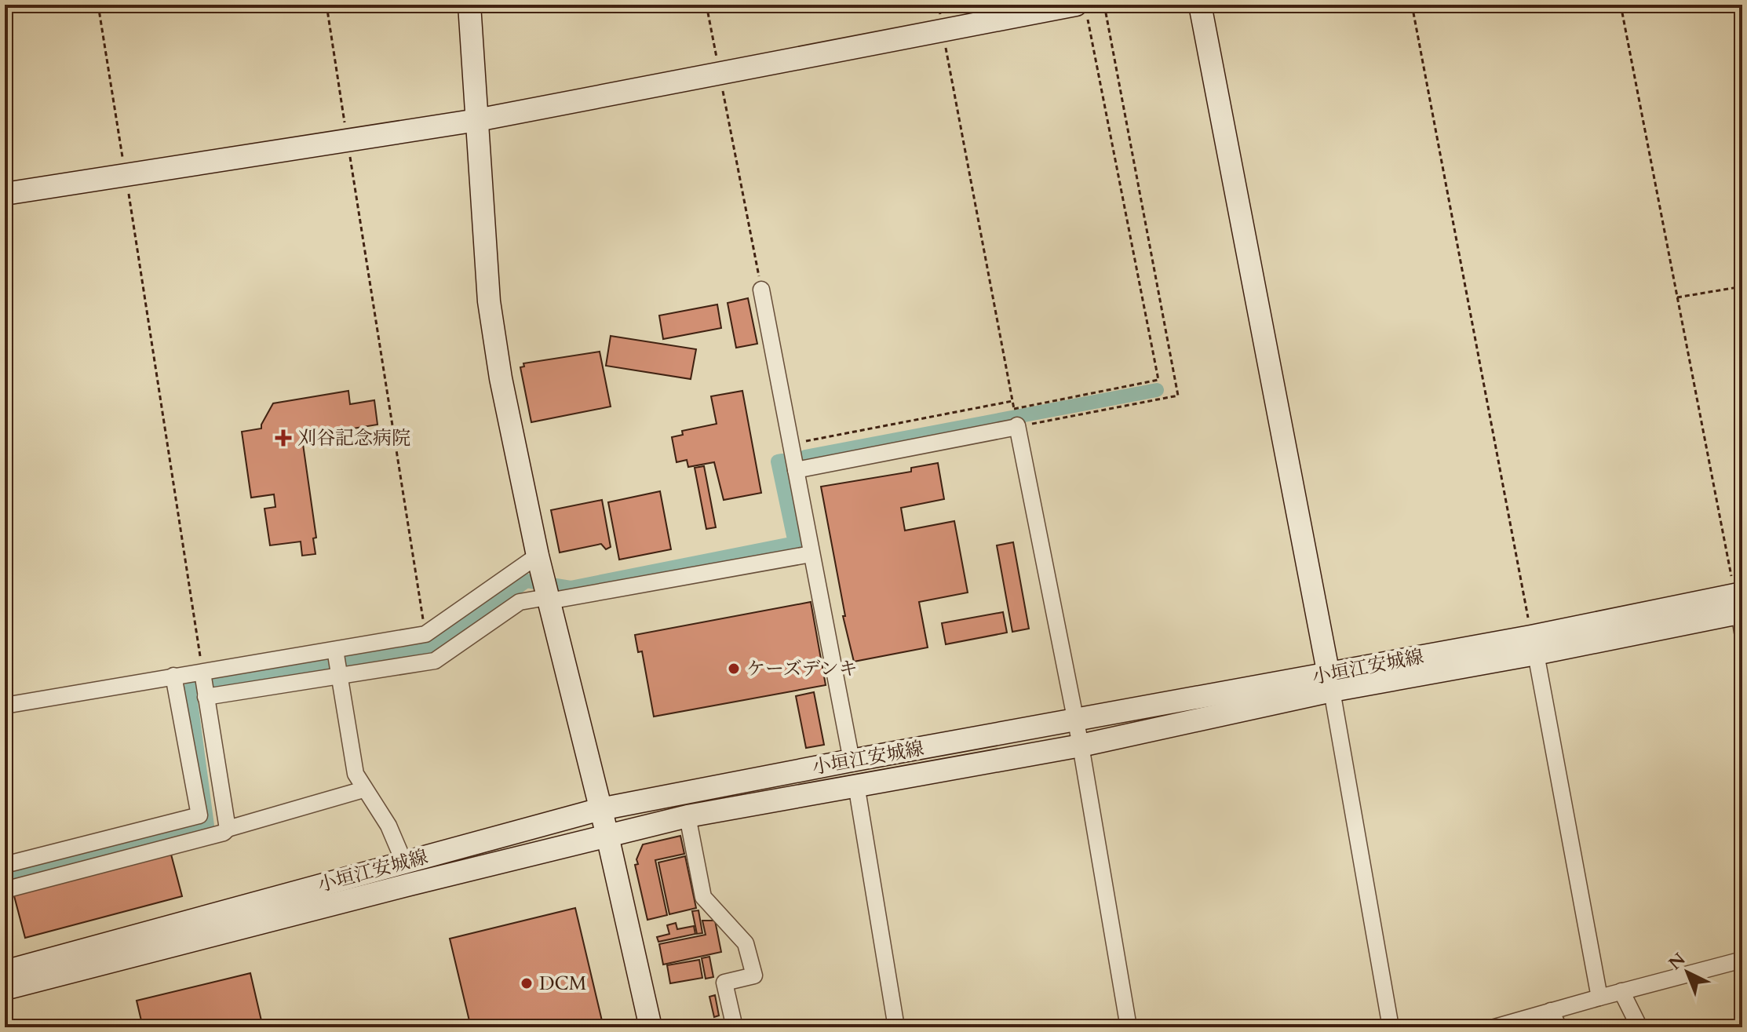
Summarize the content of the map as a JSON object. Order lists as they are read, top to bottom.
{
  "streets": {
    "main road": ["小垣江安城線"]
  },
  "places": {
    "health": ["刈谷記念病院"],
    "other": ["ケーズデンキ", "DCM"]
  },
  "north": "top left"
}
